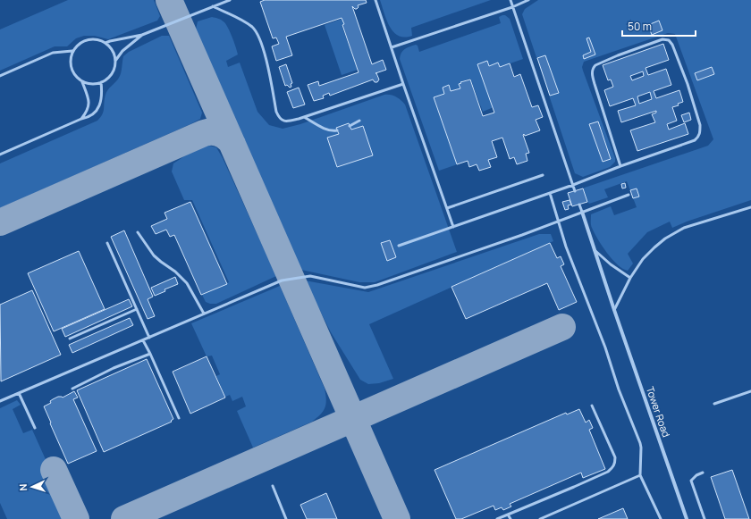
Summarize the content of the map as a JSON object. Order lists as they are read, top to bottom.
{
  "streets": {
    "street": ["Tower Road"]
  },
  "scale_bar": "50 m",
  "north": "left"
}
